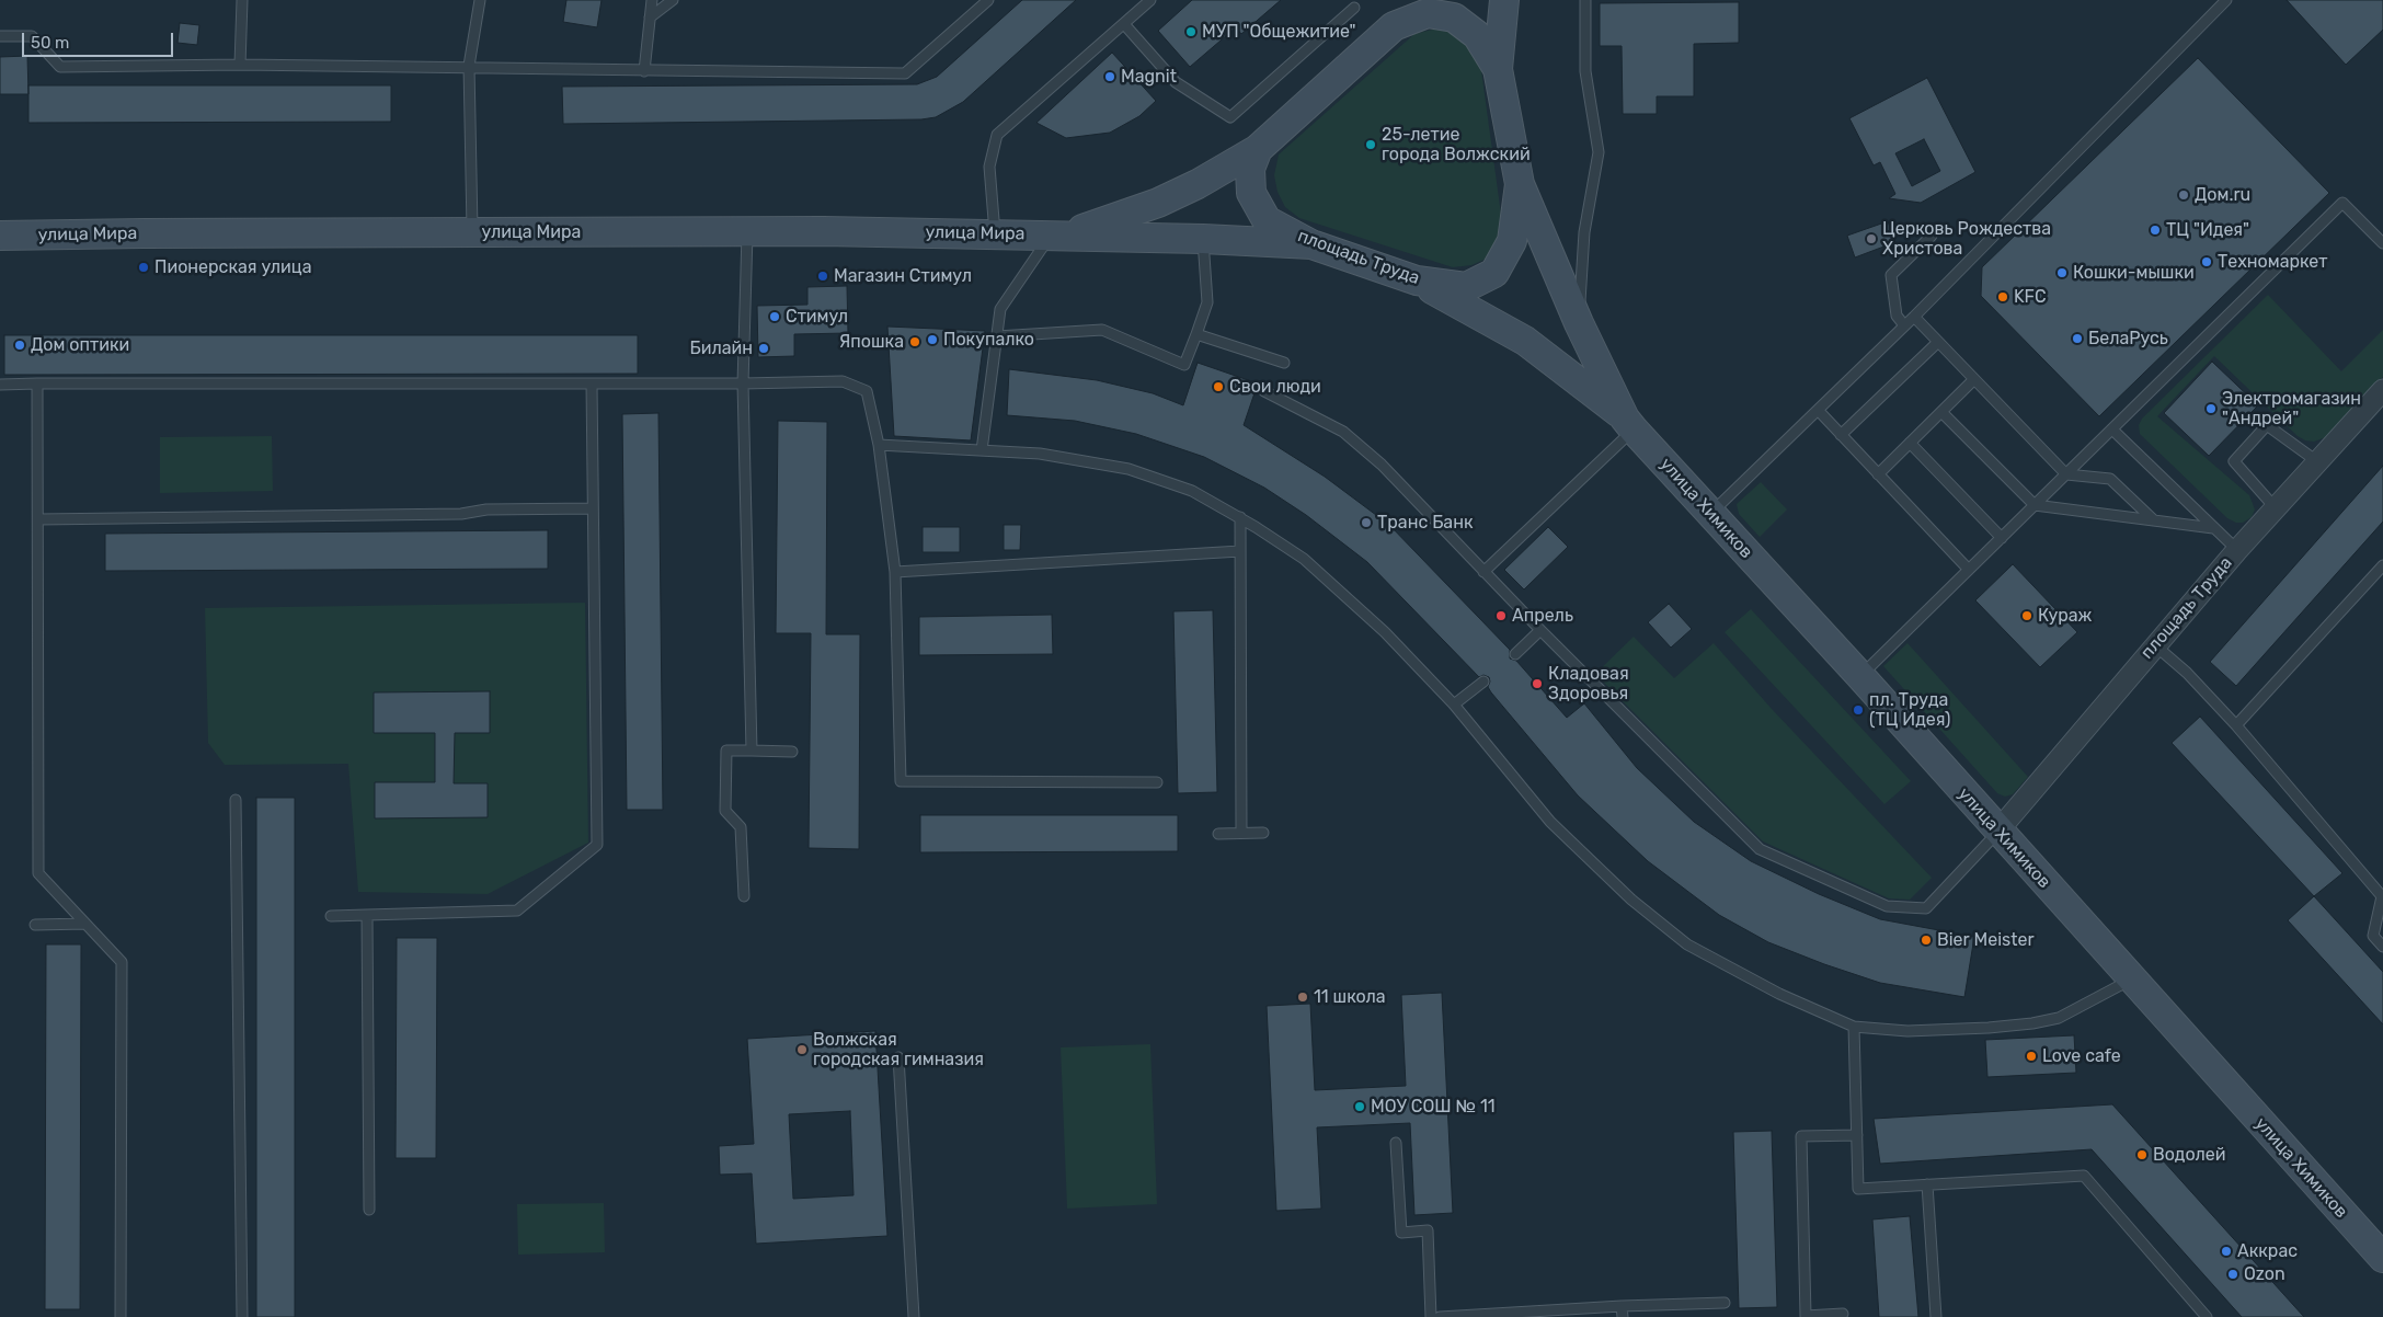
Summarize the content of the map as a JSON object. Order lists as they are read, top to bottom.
{
  "streets": {
    "street": ["улица Мира", "площадь Труда", "улица Химиков"]
  },
  "crossings": [
    ["улица Мира", "площадь Труда"],
    ["площадь Труда", "улица Химиков"]
  ],
  "places": [
    "МУП \"Общежитие\"",
    "Magnit",
    "25-летие города Волжский",
    "Дом.ru",
    "ТЦ \"Идея\"",
    "Церковь Рождества Христова",
    "Техномаркет",
    "Пионерская улица",
    "Кошки-мышки",
    "Магазин Стимул",
    "KFC",
    "Стимул",
    "БелаРусь",
    "Покупалко",
    "Япошка",
    "Дом оптики",
    "Билайн",
    "Свои люди",
    "Электромагазин \"Андрей\"",
    "Транс Банк",
    "Апрель",
    "Кураж",
    "Кладовая Здоровья",
    "пл. Труда (ТЦ Идея)",
    "Bier Meister",
    "11 школа",
    "Волжская городская гимназия",
    "Love cafe",
    "МОУ СОШ № 11",
    "Водолей",
    "Аккрас",
    "Ozon"
  ],
  "scale_bar": "50 m"
}
